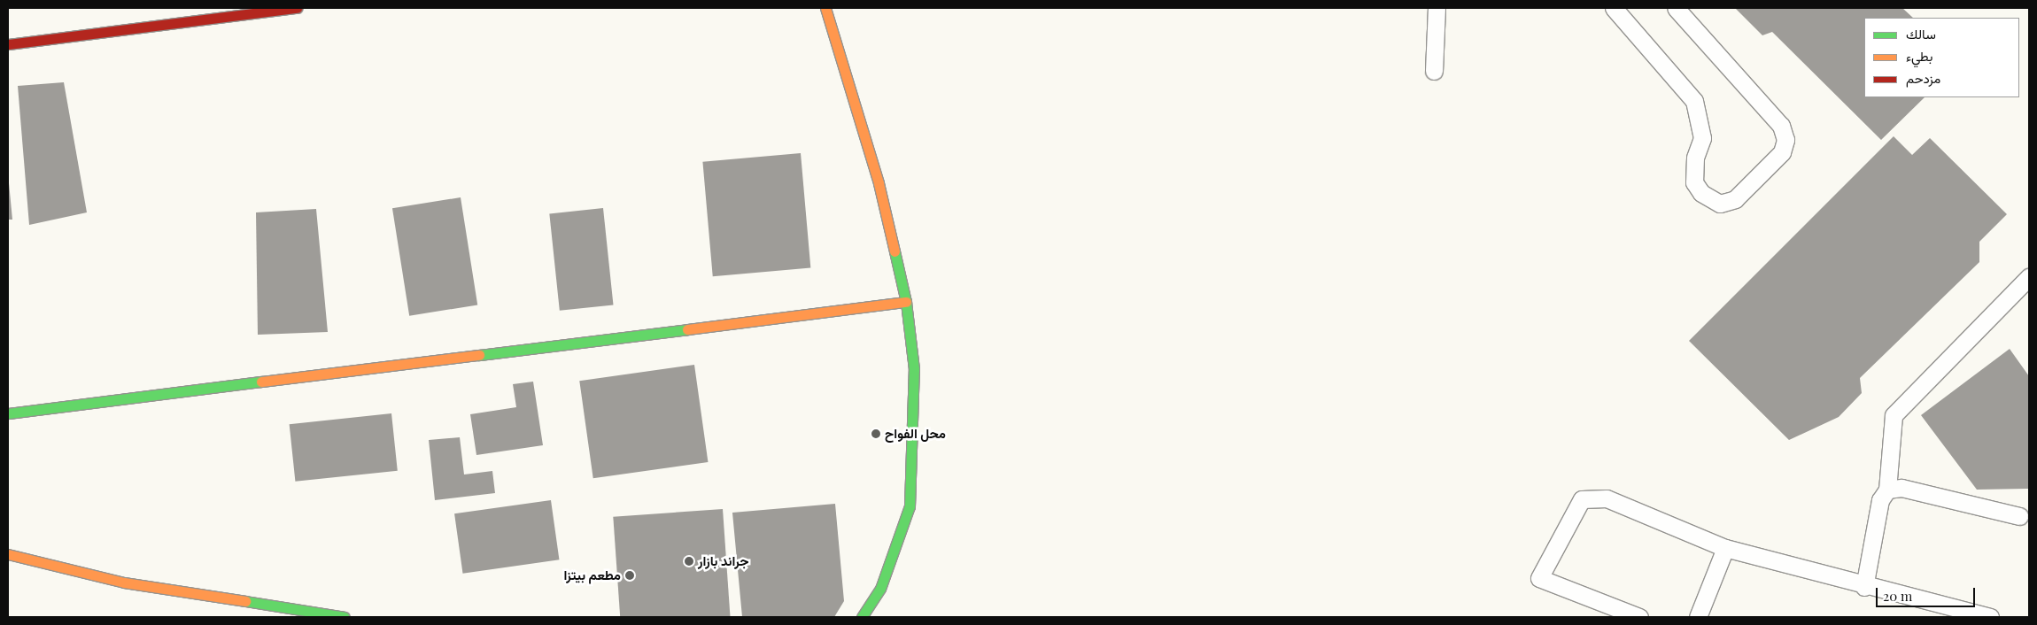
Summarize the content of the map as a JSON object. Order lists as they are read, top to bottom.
{
  "places": ["محل الفواح", "جراند بازار", "مطعم بيتزا"],
  "legend": ["سالك", "بطيء", "مزدحم"],
  "scale_bar": "20 m"
}
